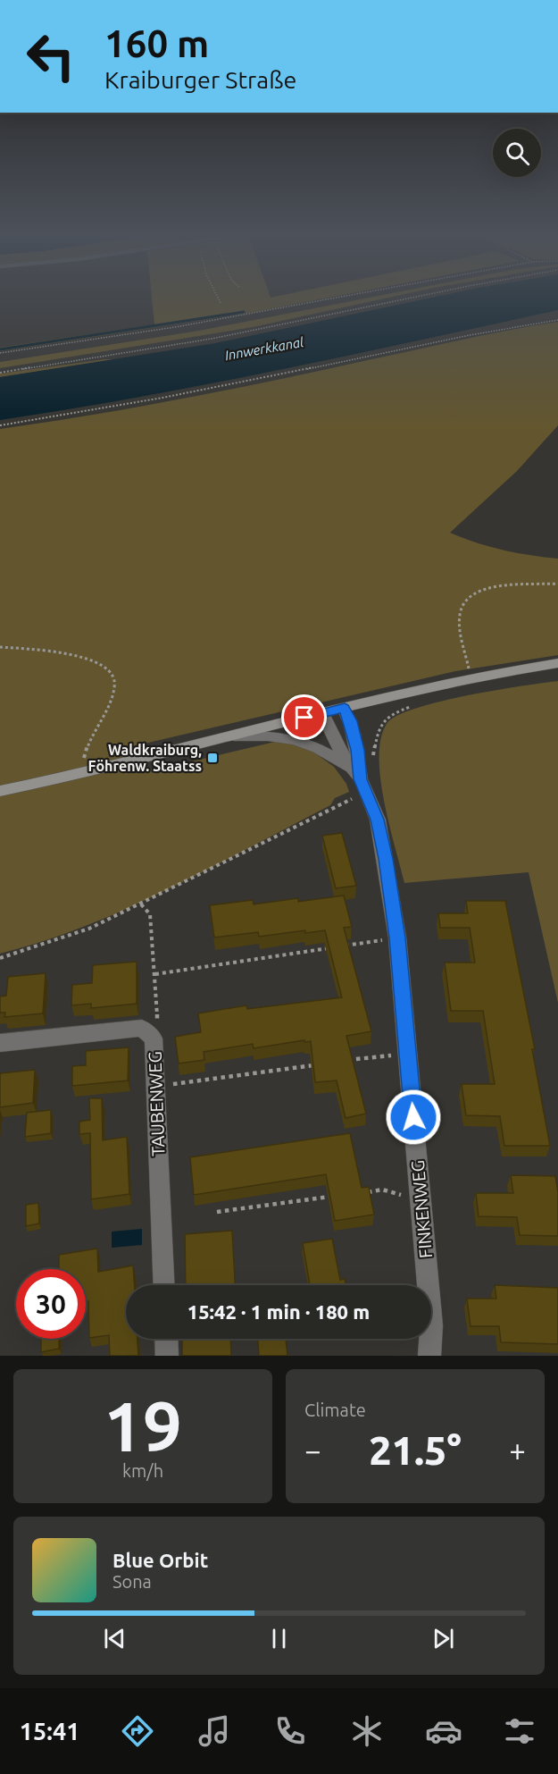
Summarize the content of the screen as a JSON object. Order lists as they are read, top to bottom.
{
  "streets": {
    "street": ["TAUBENWEG", "FINKENWEG"]
  },
  "water": ["Innwerkkanal"],
  "places": {
    "transit": ["Waldkraiburg, Föhrenw. Staatss"]
  },
  "page": {
    "turn": ["160 m", "Kraiburger Straße"],
    "limit": "30",
    "trip": "15:42 · 1 min · 180 m",
    "tile": [
      ["19", "km/h"],
      "Climate"
    ],
    "heat": ["−", "21.5°", "+"],
    "song": ["Blue Orbit", "Sona"],
    "tabs": "15:41"
  }
}
